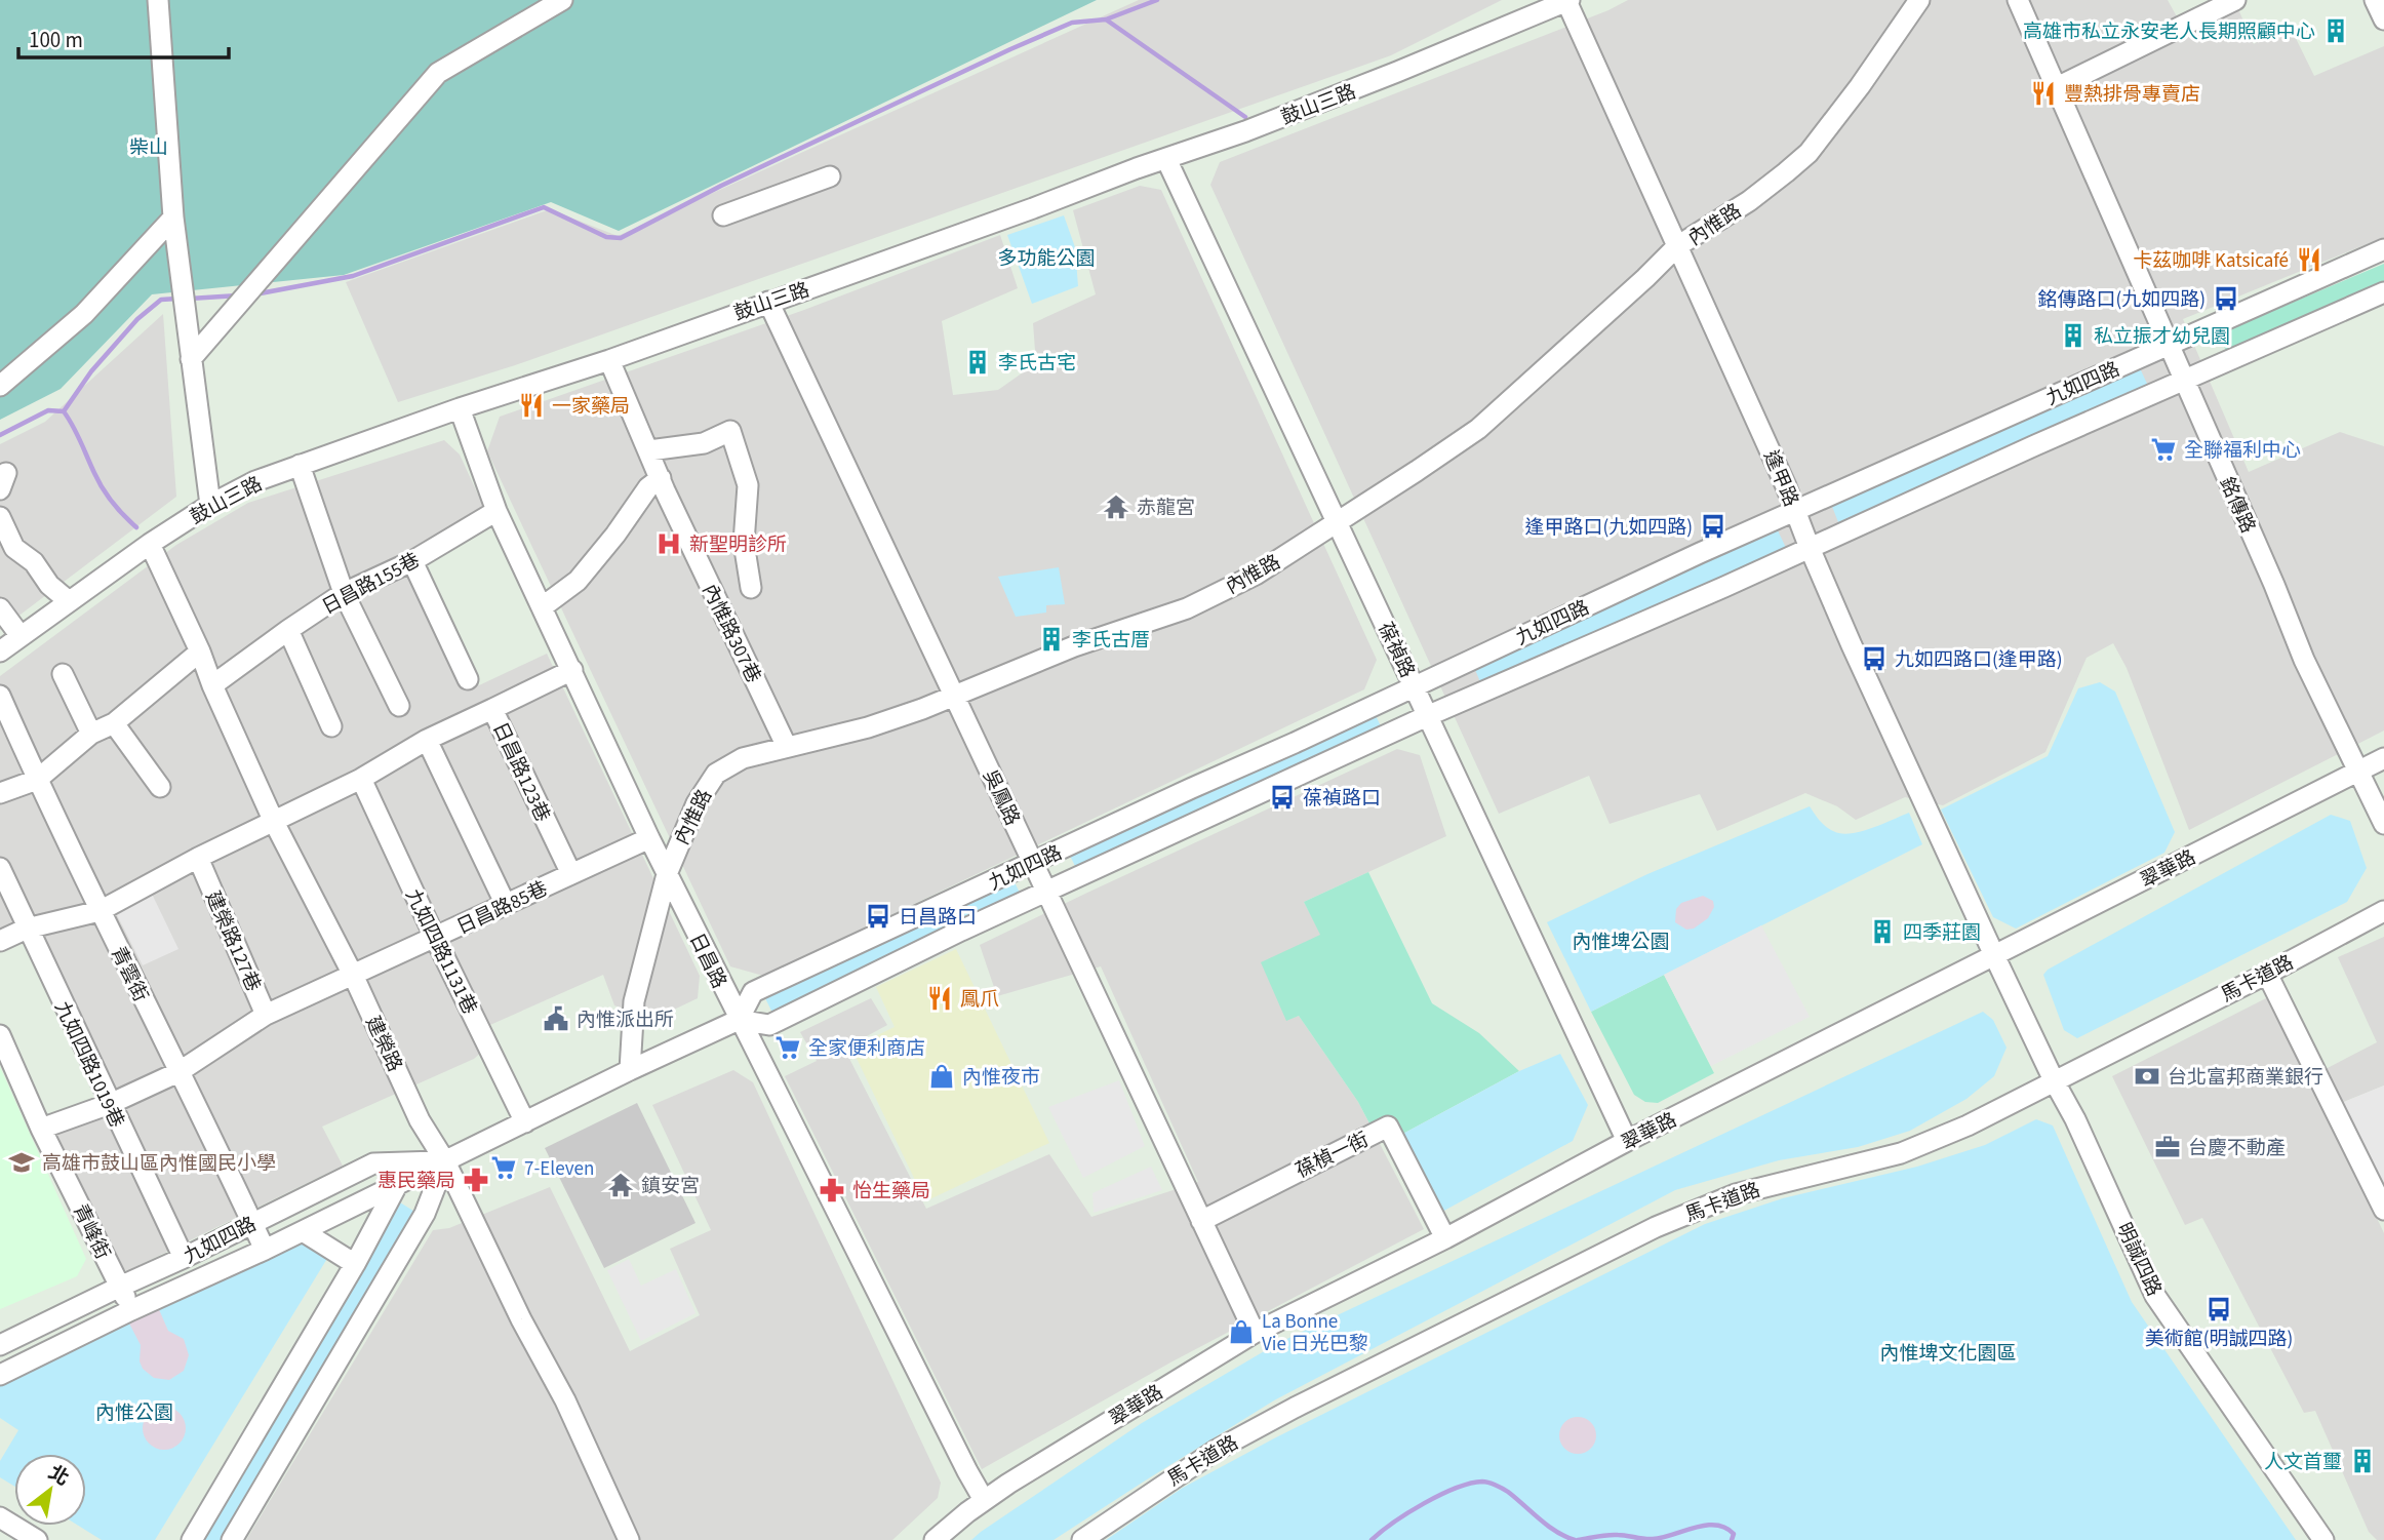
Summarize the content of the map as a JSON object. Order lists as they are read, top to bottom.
{
  "streets": {
    "street": [
      "鼓山三路",
      "內惟路",
      "九如四路",
      "逢甲路",
      "銘傳路",
      "日昌路155巷",
      "內惟路307巷",
      "葆禎路",
      "日昌路123巷",
      "吳鳳路",
      "翠華路",
      "日昌路85巷",
      "建榮路127巷",
      "九如四路1131巷",
      "日昌路",
      "青雲街",
      "馬卡道路",
      "建榮路",
      "九如四路1019巷",
      "葆楨一街",
      "青峰街",
      "明誠四路"
    ]
  },
  "crossings": [
    ["鼓山三路", "逢甲路"],
    ["鼓山三路", "內惟路307巷"],
    ["鼓山三路", "葆禎路"],
    ["鼓山三路", "吳鳳路"],
    ["鼓山三路", "日昌路"],
    ["鼓山三路", "建榮路"],
    ["內惟路", "九如四路"],
    ["內惟路", "逢甲路"],
    ["內惟路", "內惟路307巷"],
    ["內惟路", "葆禎路"],
    ["內惟路", "吳鳳路"],
    ["內惟路", "日昌路"],
    ["九如四路", "逢甲路"],
    ["九如四路", "銘傳路"],
    ["九如四路", "葆禎路"],
    ["九如四路", "吳鳳路"],
    ["九如四路", "九如四路1131巷"],
    ["九如四路", "日昌路"],
    ["九如四路", "青雲街"],
    ["九如四路", "建榮路"],
    ["九如四路", "九如四路1019巷"],
    ["九如四路", "青峰街"],
    ["逢甲路", "翠華路"],
    ["逢甲路", "明誠四路"],
    ["銘傳路", "翠華路"],
    ["日昌路155巷", "日昌路"],
    ["日昌路155巷", "建榮路"],
    ["葆禎路", "翠華路"],
    ["日昌路123巷", "日昌路85巷"],
    ["日昌路123巷", "日昌路"],
    ["吳鳳路", "翠華路"],
    ["吳鳳路", "葆楨一街"],
    ["翠華路", "日昌路"],
    ["翠華路", "葆楨一街"],
    ["翠華路", "明誠四路"],
    ["日昌路85巷", "建榮路127巷"],
    ["日昌路85巷", "九如四路1131巷"],
    ["日昌路85巷", "日昌路"],
    ["日昌路85巷", "建榮路"],
    ["建榮路127巷", "建榮路"],
    ["馬卡道路", "明誠四路"]
  ],
  "parks": [
    "柴山",
    "多功能公園",
    "內惟埤公園",
    "內惟埤文化園區",
    "內惟公園"
  ],
  "places": {
    "building": [
      "高雄市私立永安老人長期照顧中心",
      "私立振才幼兒園",
      "李氏古宅",
      "李氏古厝",
      "四季莊園",
      "人文首璽"
    ],
    "restaurant": [
      "豐熱排骨專賣店",
      "卡茲咖啡 Katsicafé",
      "一家藥局",
      "鳳爪"
    ],
    "bus stop": [
      "銘傳路口(九如四路)",
      "逢甲路口(九如四路)",
      "九如四路口(逢甲路)",
      "葆禎路口",
      "日昌路口",
      "美術館(明誠四路)"
    ],
    "supermarket": ["全聯福利中心", "全家便利商店", "7-Eleven"],
    "temple": ["赤龍宮", "鎮安宮"],
    "hospital": ["新聖明診所"],
    "public building": ["內惟派出所"],
    "shop": ["內惟夜市", "La Bonne Vie 日光巴黎"],
    "bank": ["台北富邦商業銀行"],
    "office": ["台慶不動產"],
    "school or university": ["高雄市鼓山區內惟國民小學"],
    "pharmacy": ["惠民藥局", "怡生藥局"]
  },
  "scale_bar": "100 m",
  "north": "top right"
}
